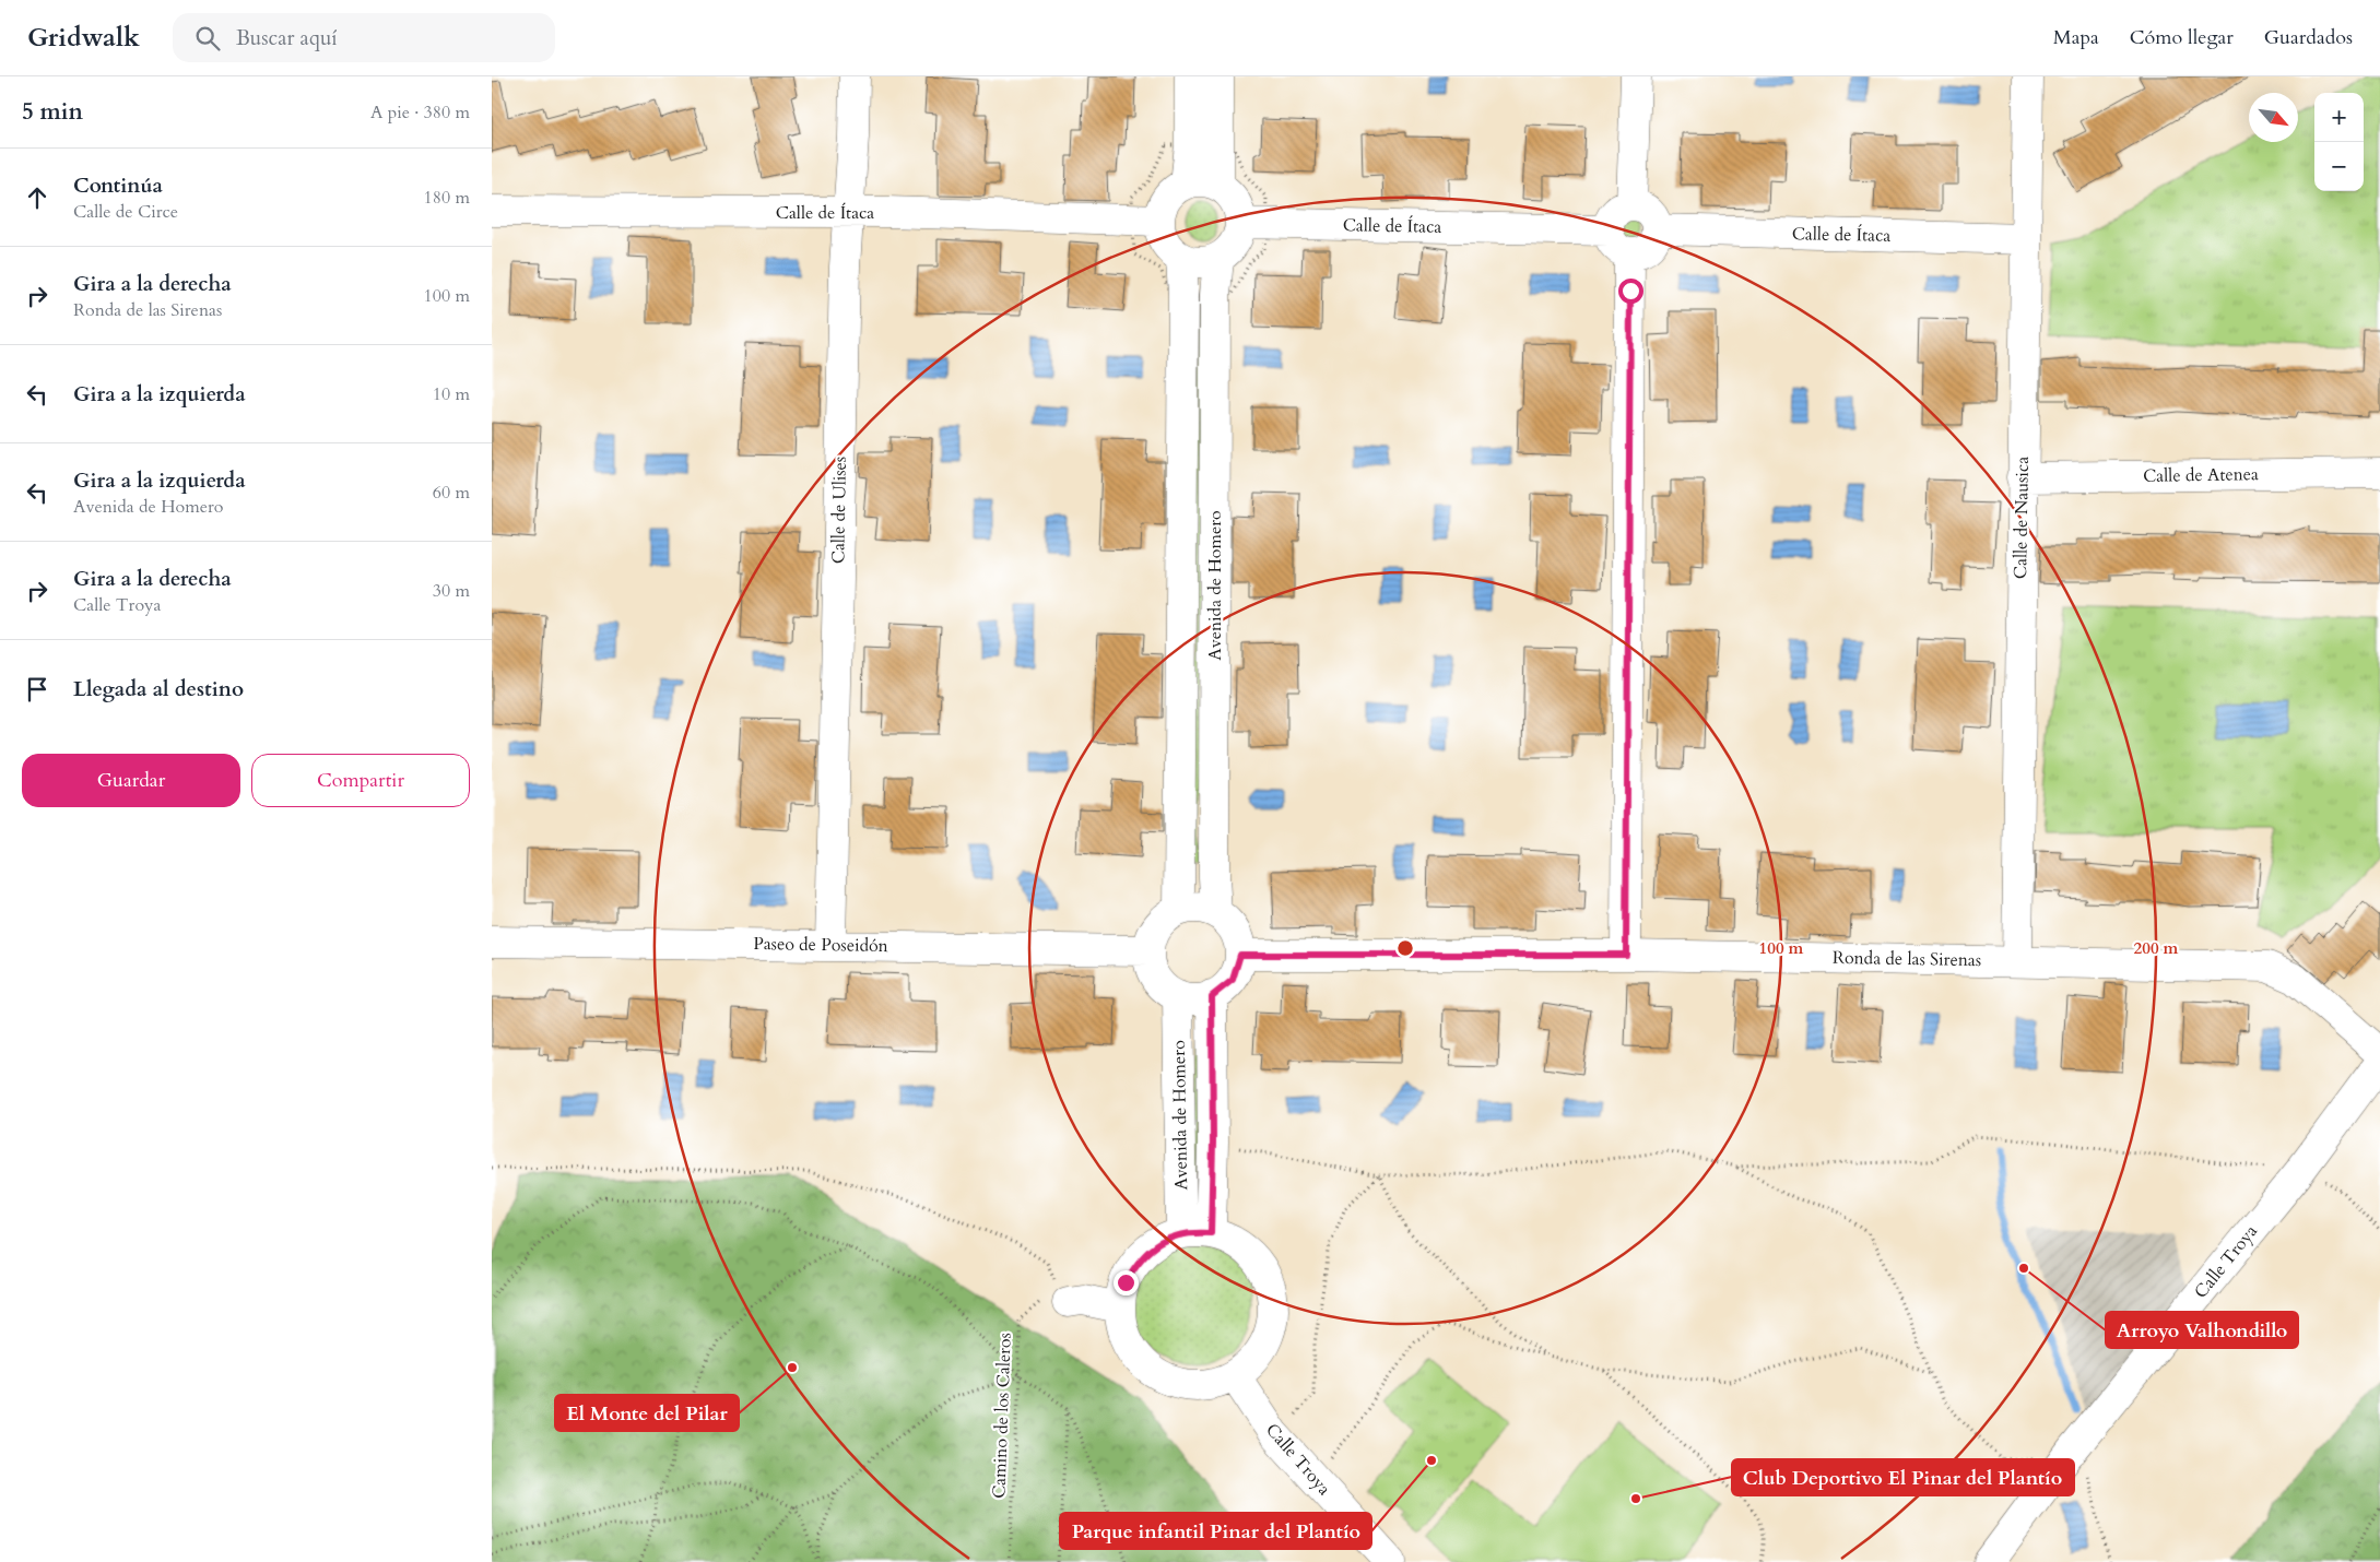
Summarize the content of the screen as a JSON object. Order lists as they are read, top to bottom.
{
  "streets": {
    "street": [
      "Calle de Ítaca",
      "Calle de Atenea",
      "Calle de Ulises",
      "Calle de Nausica",
      "Avenida de Homero",
      "Paseo de Poseidón",
      "Ronda de las Sirenas",
      "Calle Troya"
    ],
    "path": ["Camino de los Caleros"]
  },
  "crossings": [
    ["Calle de Ítaca", "Calle de Ulises"],
    ["Calle de Ítaca", "Calle de Nausica"],
    ["Calle de Ítaca", "Avenida de Homero"],
    ["Calle de Atenea", "Calle de Nausica"],
    ["Calle de Ulises", "Paseo de Poseidón"],
    ["Calle de Nausica", "Ronda de las Sirenas"],
    ["Avenida de Homero", "Paseo de Poseidón"],
    ["Avenida de Homero", "Ronda de las Sirenas"],
    ["Avenida de Homero", "Calle Troya"],
    ["Paseo de Poseidón", "Ronda de las Sirenas"]
  ],
  "places": [
    "Arroyo Valhondillo",
    "El Monte del Pilar",
    "Parque infantil Pinar del Plantío",
    "Club Deportivo El Pinar del Plantío"
  ],
  "north": "bottom right",
  "page": {
    "header": "Gridwalk",
    "search": "Buscar aquí",
    "nav": ["Mapa", "Cómo llegar", "Guardados"],
    "heading": ["5 min", "A pie · 380 m"],
    "map_buttons": ["+", "−"],
    "list": [
      ["Continúa", "Calle de Circe", "180 m"],
      ["Gira a la derecha", "Ronda de las Sirenas", "100 m"],
      ["Gira a la izquierda", "10 m"],
      ["Gira a la izquierda", "Avenida de Homero", "60 m"],
      ["Gira a la derecha", "Calle Troya", "30 m"],
      "Llegada al destino"
    ],
    "buttons": ["Guardar", "Compartir"]
  },
  "rings": ["100 m", "200 m"]
}
